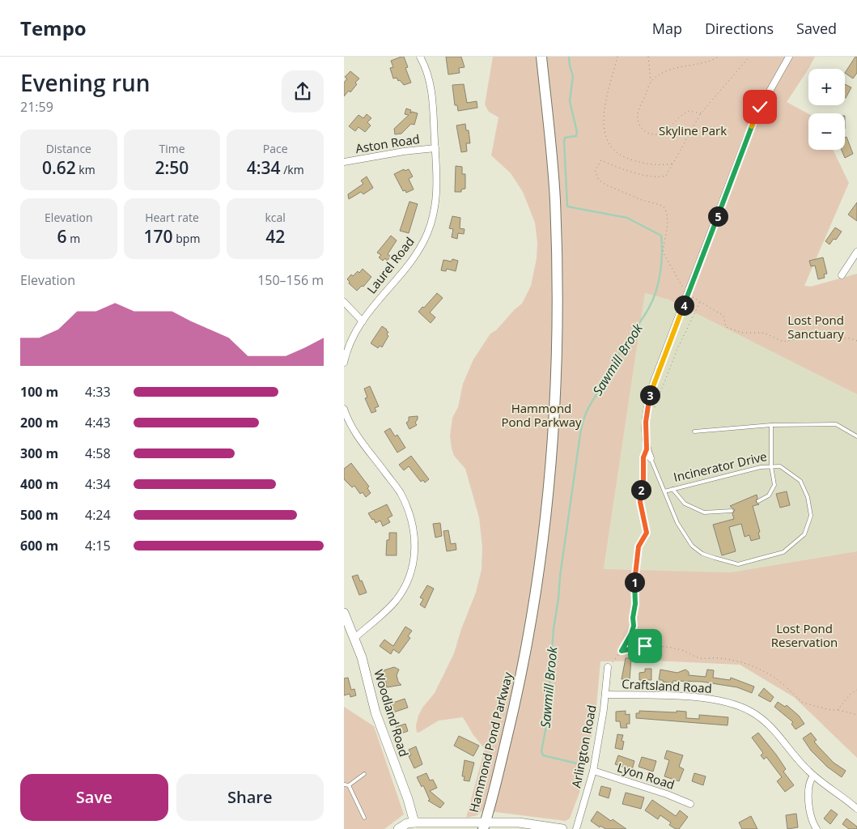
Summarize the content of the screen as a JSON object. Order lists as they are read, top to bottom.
{
  "streets": {
    "main road": ["Hammond Pond Parkway"],
    "street": [
      "Aston Road",
      "Laurel Road",
      "Incinerator Drive",
      "Craftsland Road",
      "Woodland Road",
      "Arlington Road",
      "Lyon Road"
    ]
  },
  "crossings": [
    ["Aston Road", "Laurel Road"],
    ["Craftsland Road", "Arlington Road"],
    ["Arlington Road", "Lyon Road"]
  ],
  "water": ["Sawmill Brook"],
  "parks": [
    "Skyline Park",
    "Lost Pond Sanctuary",
    "Hammond Pond Parkway",
    "Lost Pond Reservation"
  ],
  "page": {
    "header": "Tempo",
    "nav": ["Map", "Directions", "Saved"],
    "heading": ["Evening run", "21:59"],
    "map_buttons": ["+", "−"],
    "stats": [
      ["Distance", "0.62 km"],
      ["Time", "2:50"],
      ["Pace", "4:34 /km"],
      ["Elevation", "6 m"],
      ["Heart rate", "170 bpm"],
      ["kcal", "42"]
    ],
    "pins": [
      "5",
      "4",
      "3",
      "2",
      "1"
    ],
    "chart": ["Elevation", "150–156 m"],
    "list": [
      {
        "name": "100 m",
        "note": "4:33"
      },
      {
        "name": "200 m",
        "note": "4:43"
      },
      {
        "name": "300 m",
        "note": "4:58"
      },
      {
        "name": "400 m",
        "note": "4:34"
      },
      {
        "name": "500 m",
        "note": "4:24"
      },
      {
        "name": "600 m",
        "note": "4:15"
      }
    ],
    "buttons": ["Save", "Share"]
  }
}
